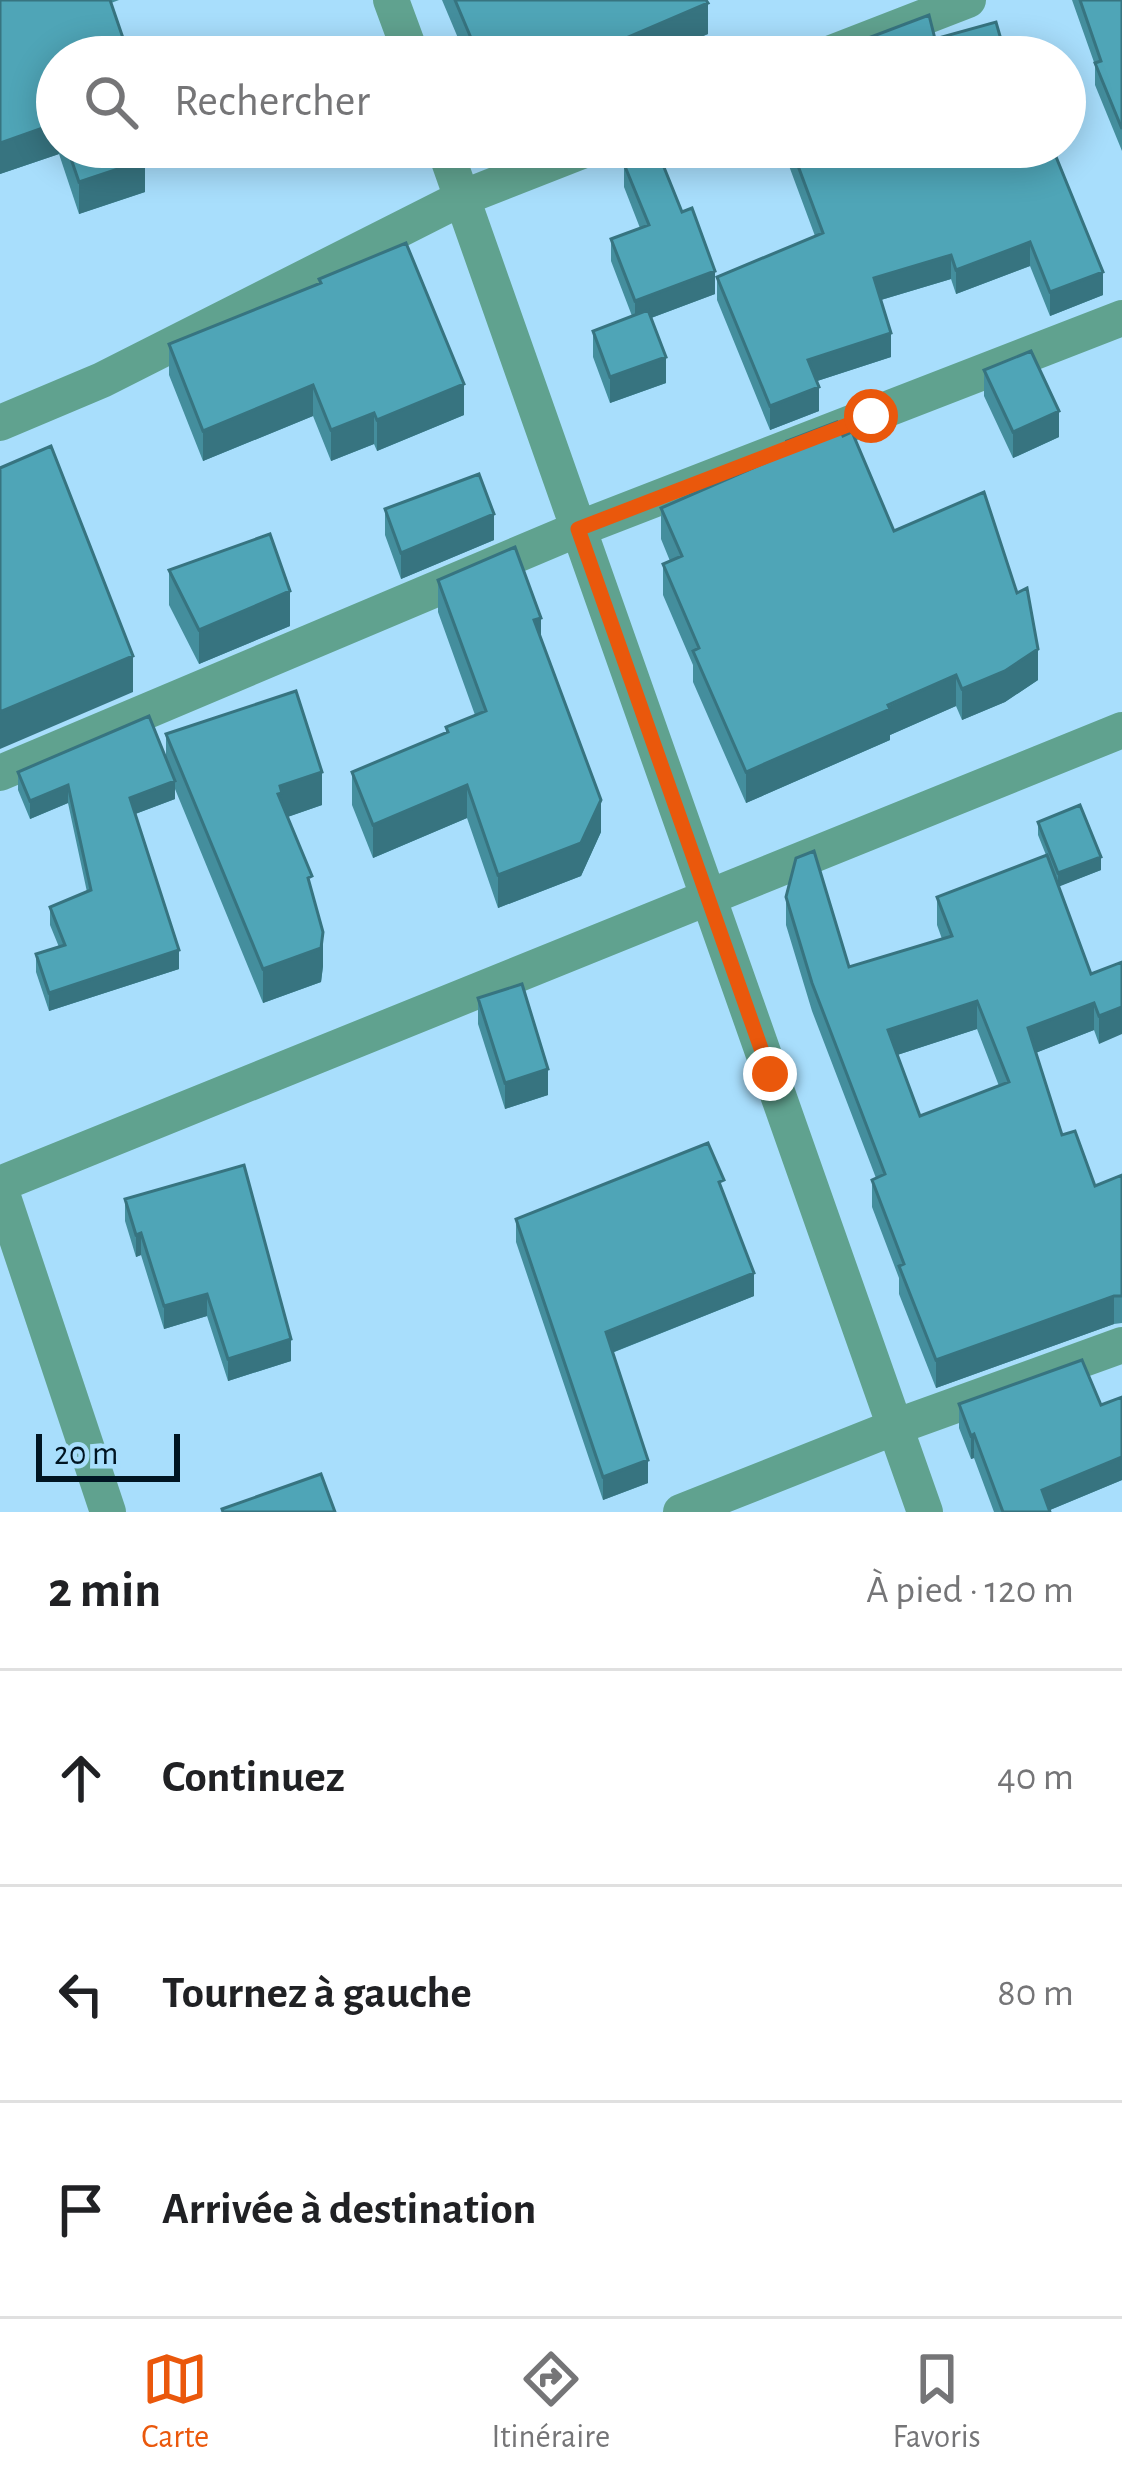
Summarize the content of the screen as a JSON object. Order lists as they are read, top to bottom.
{
  "scale_bar": "20 m",
  "page": {
    "search": "Rechercher",
    "scale": "20 m",
    "heading": ["2 min", "À pied · 120 m"],
    "list": [
      ["Continuez", "40 m"],
      ["Tournez à gauche", "80 m"],
      "Arrivée à destination"
    ],
    "nav": ["Carte", "Itinéraire", "Favoris"]
  }
}
